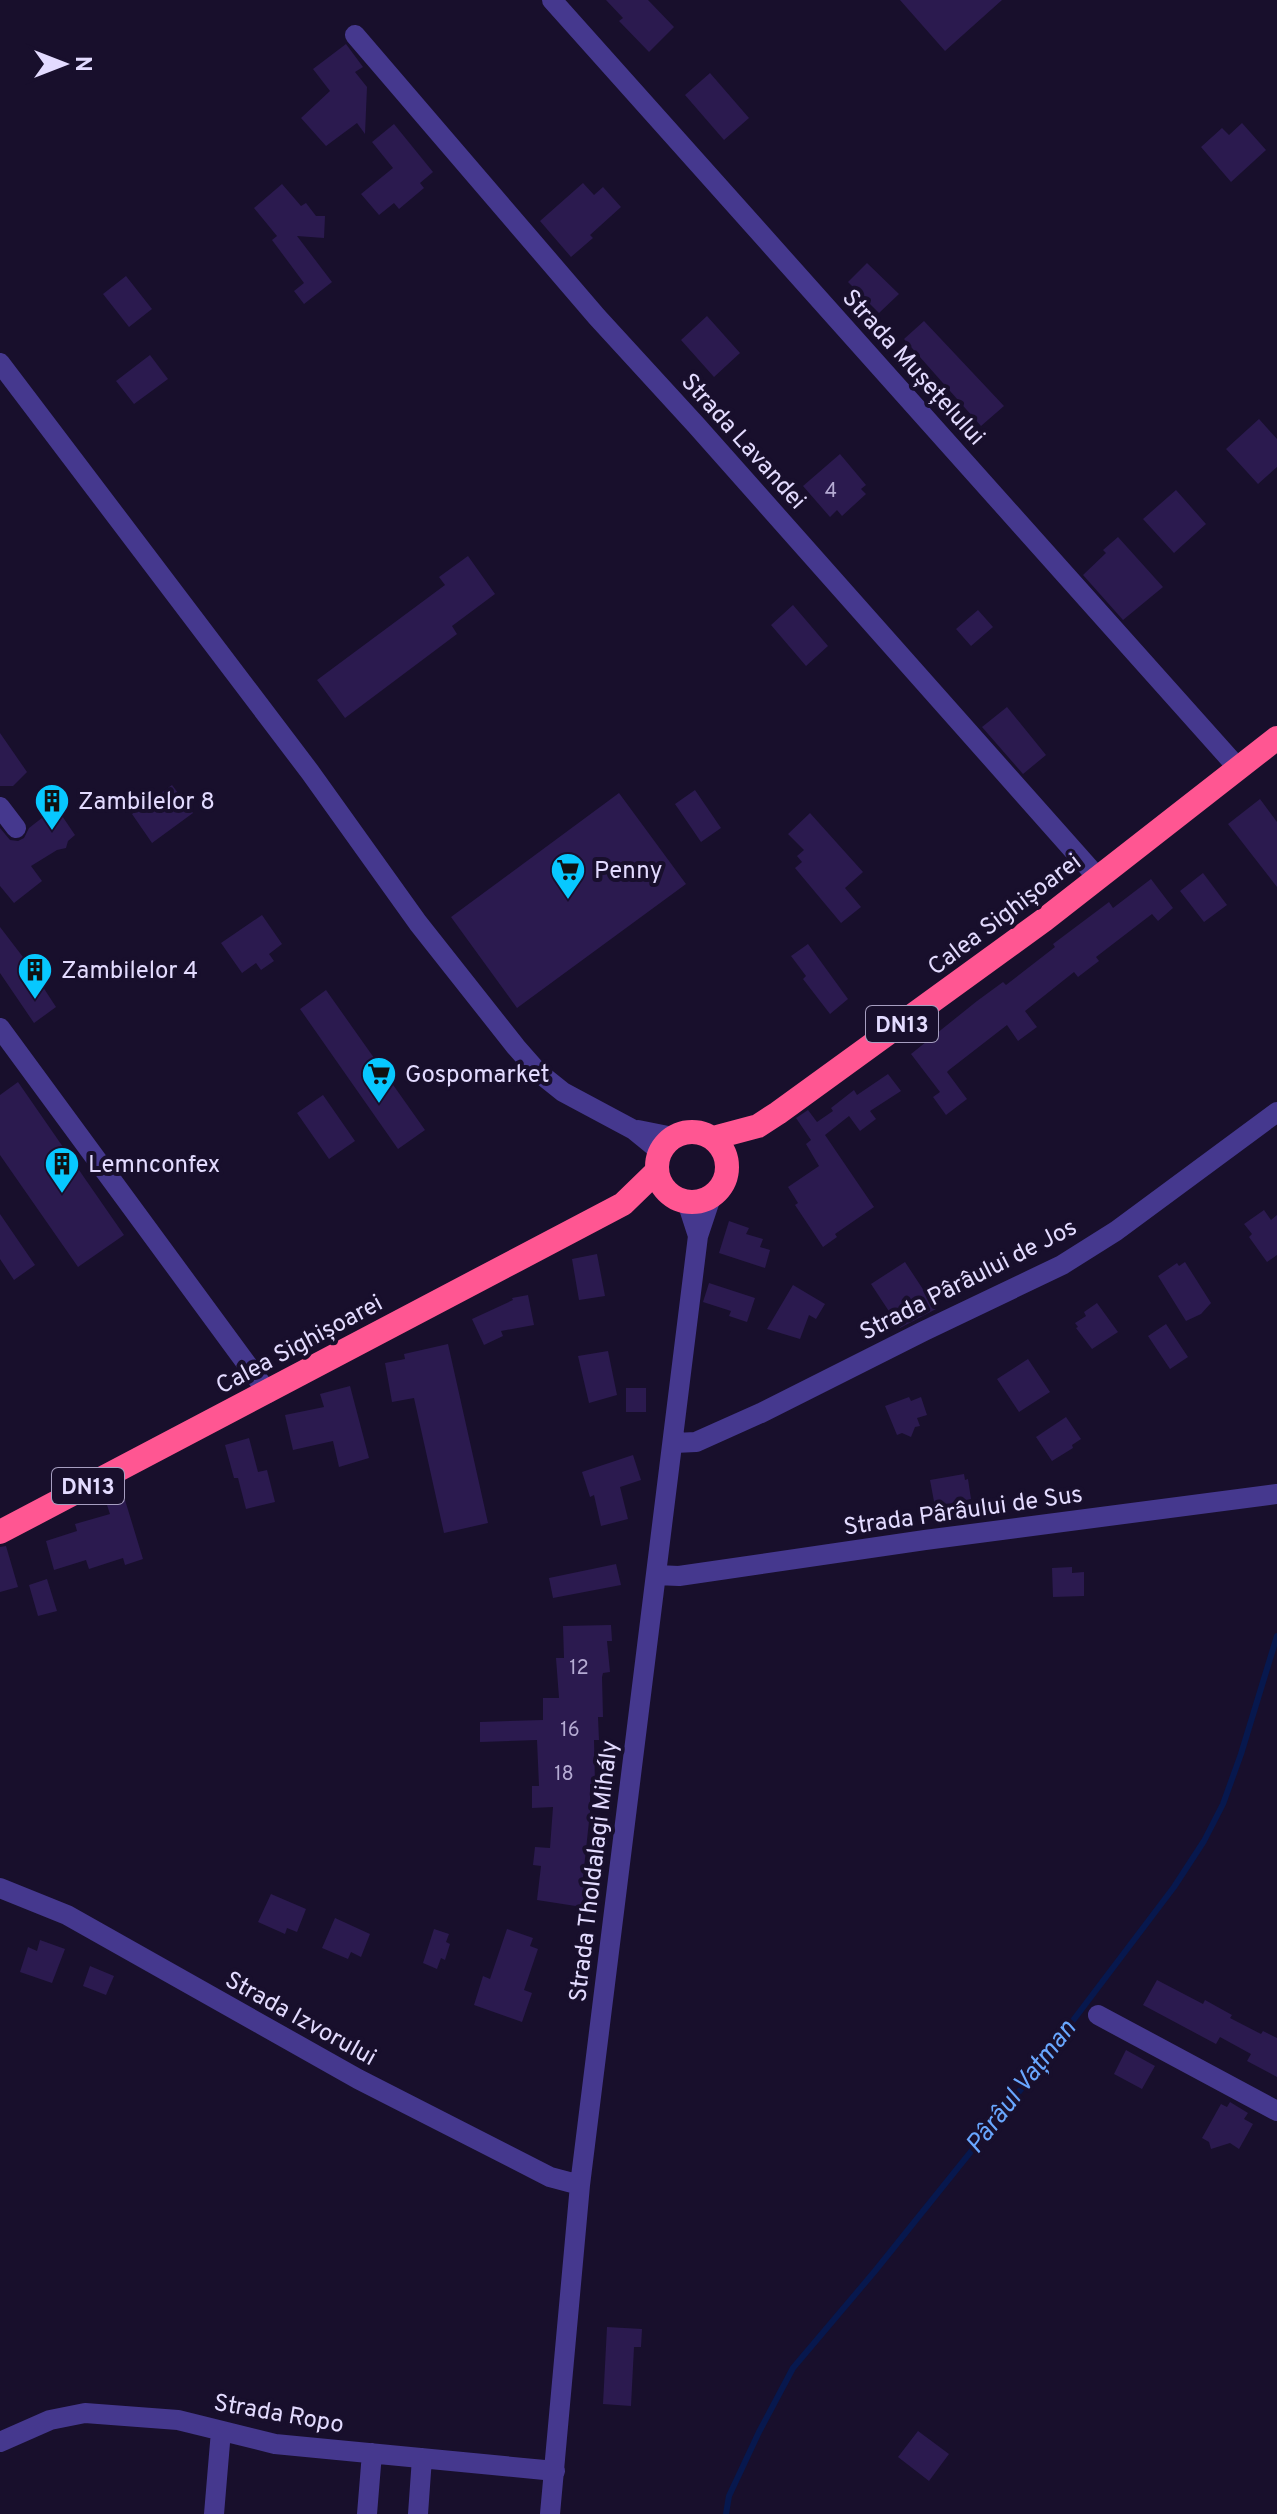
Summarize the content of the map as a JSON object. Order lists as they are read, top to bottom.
{
  "streets": {
    "highway": ["Calea Sighișoarei", "DN13"],
    "street": [
      "Strada Mușețelului",
      "Strada Lavandei",
      "Strada Pârâului de Jos",
      "Strada Pârâului de Sus",
      "Strada Tholdalagi Mihály",
      "Strada Izvorului",
      "Strada Ropo"
    ]
  },
  "crossings": [
    ["Strada Mușețelului", "Calea Sighișoarei"],
    ["Strada Lavandei", "Calea Sighișoarei"],
    ["Calea Sighișoarei", "DN13"],
    ["Calea Sighișoarei", "Strada Tholdalagi Mihály"],
    ["DN13", "Strada Tholdalagi Mihály"],
    ["Strada Pârâului de Jos", "Strada Tholdalagi Mihály"],
    ["Strada Pârâului de Sus", "Strada Tholdalagi Mihály"],
    ["Strada Tholdalagi Mihály", "Strada Izvorului"],
    ["Strada Tholdalagi Mihály", "Strada Ropo"]
  ],
  "water": ["Pârâul Vațman"],
  "places": {
    "building": ["Zambilelor 8", "Zambilelor 4", "Lemnconfex"],
    "supermarket": ["Penny", "Gospomarket"]
  },
  "house_numbers": [
    "4",
    "12",
    "16",
    "18"
  ],
  "north": "right"
}
